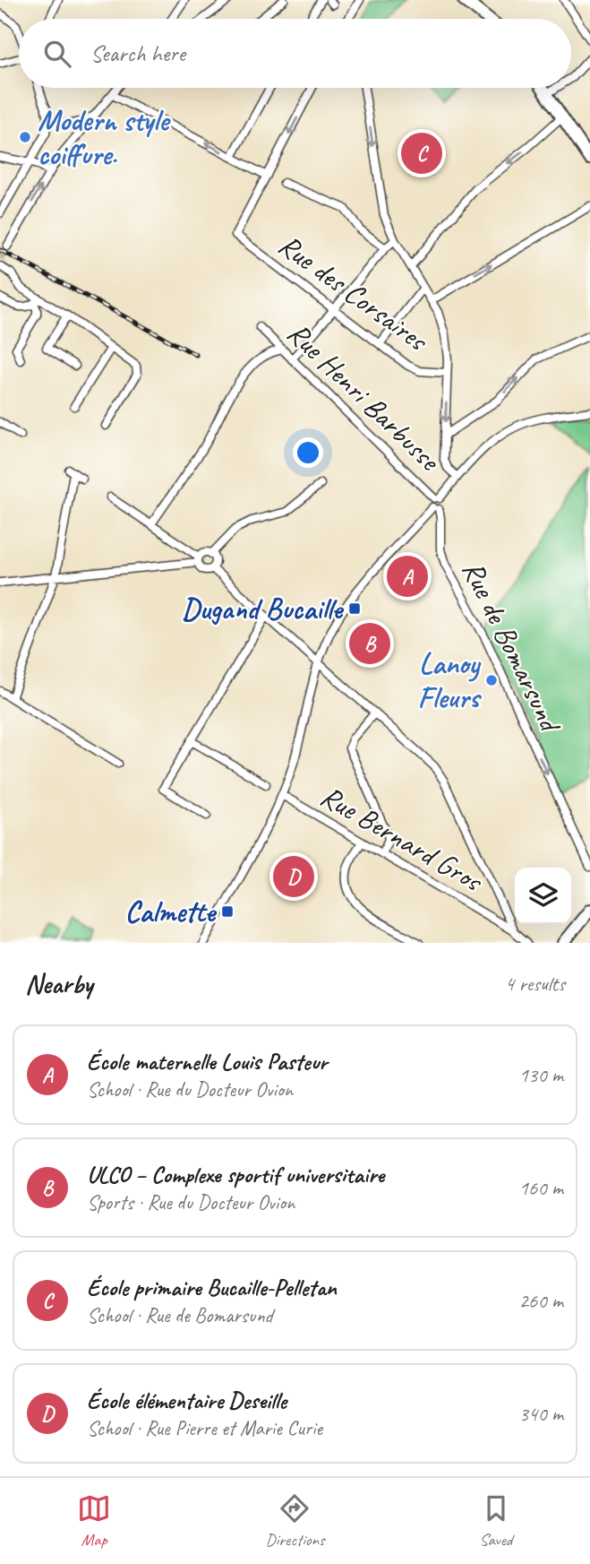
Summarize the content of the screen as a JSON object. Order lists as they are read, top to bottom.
{
  "streets": {
    "street": [
      "Rue des Corsaires",
      "Rue Henri Barbusse",
      "Rue de Bomarsund",
      "Rue Bernard Gros"
    ]
  },
  "crossings": [
    ["Rue Henri Barbusse", "Rue de Bomarsund"]
  ],
  "one_way": ["Rue de Bomarsund"],
  "places": {
    "other": ["Modern style coiffure.", "Lanoy Fleurs"],
    "transit": ["Dugand Bucaille", "Calmette"]
  },
  "page": {
    "search": "Search here",
    "pins": [
      "C",
      "A",
      "B",
      "D"
    ],
    "heading": ["Nearby", "4 results"],
    "list": [
      {
        "mark": "A",
        "name": "École maternelle Louis Pasteur",
        "note": "School · Rue du Docteur Ovion",
        "value": "130 m"
      },
      {
        "mark": "B",
        "name": "ULCO – Complexe sportif universitaire",
        "note": "Sports · Rue du Docteur Ovion",
        "value": "160 m"
      },
      {
        "mark": "C",
        "name": "École primaire Bucaille-Pelletan",
        "note": "School · Rue de Bomarsund",
        "value": "260 m"
      },
      {
        "mark": "D",
        "name": "École élémentaire Deseille",
        "note": "School · Rue Pierre et Marie Curie",
        "value": "340 m"
      }
    ],
    "nav": ["Map", "Directions", "Saved"]
  }
}
